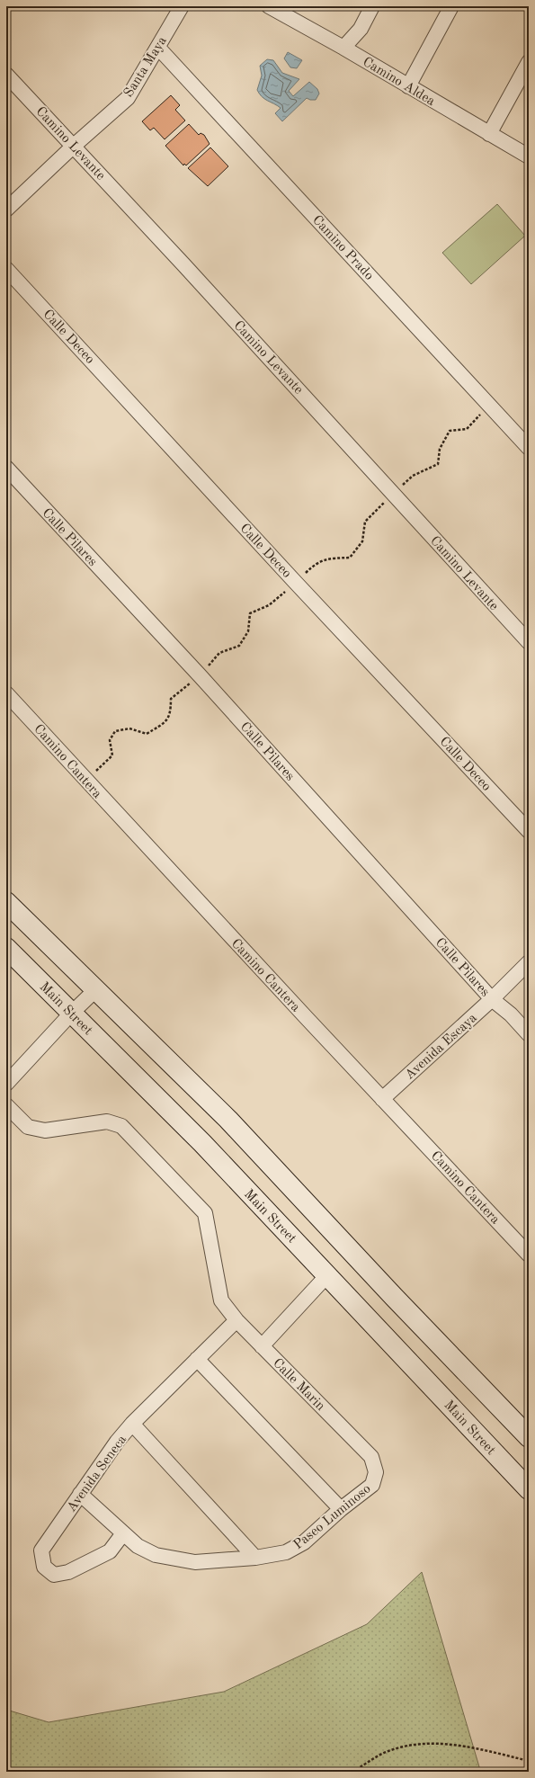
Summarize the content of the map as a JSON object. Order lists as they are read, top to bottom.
{
  "streets": {
    "main road": ["Main Street"],
    "street": [
      "Santa Maya",
      "Camino Aldea",
      "Camino Levante",
      "Camino Prado",
      "Calle Deceo",
      "Calle Pilares",
      "Camino Cantera",
      "Avenida Escaya",
      "Calle Marin",
      "Avenida Seneca",
      "Paseo Luminoso"
    ]
  },
  "crossings": [
    ["Santa Maya", "Camino Levante"],
    ["Santa Maya", "Camino Prado"],
    ["Calle Pilares", "Avenida Escaya"],
    ["Camino Cantera", "Avenida Escaya"],
    ["Calle Marin", "Avenida Seneca"],
    ["Calle Marin", "Paseo Luminoso"],
    ["Avenida Seneca", "Paseo Luminoso"]
  ]
}
